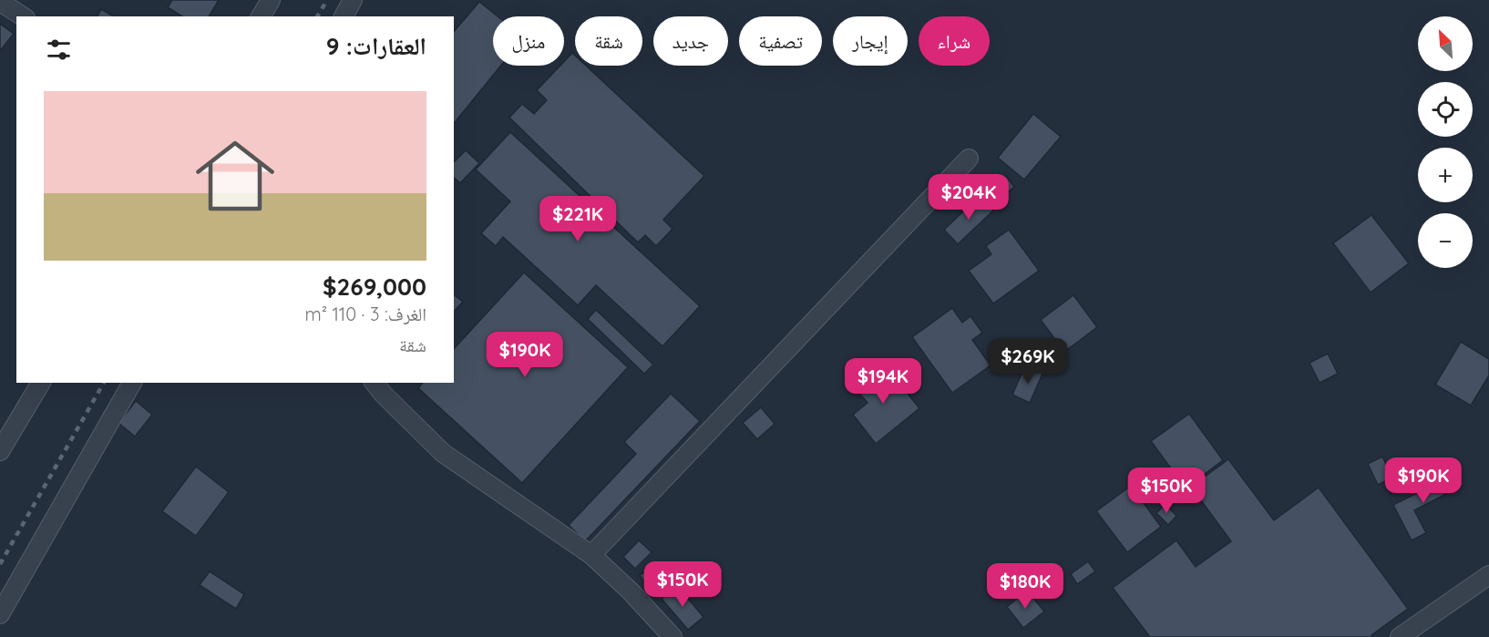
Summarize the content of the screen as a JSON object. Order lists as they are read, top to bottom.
{
  "north": "top left",
  "page": {
    "map_buttons": ["+", "−"],
    "chip": [
      "شراء",
      "إيجار",
      "تصفية",
      "جديد",
      "شقة",
      "منزل"
    ],
    "heading": "العقارات: 9",
    "list": [
      {
        "name": "$269,000",
        "note": "الغرف: 3 · 110 m² · شقة"
      }
    ],
    "price": [
      "$204K",
      "$221K",
      "$190K",
      "$269K",
      "$194K",
      "$190K",
      "$150K",
      "$150K",
      "$180K"
    ]
  }
}
